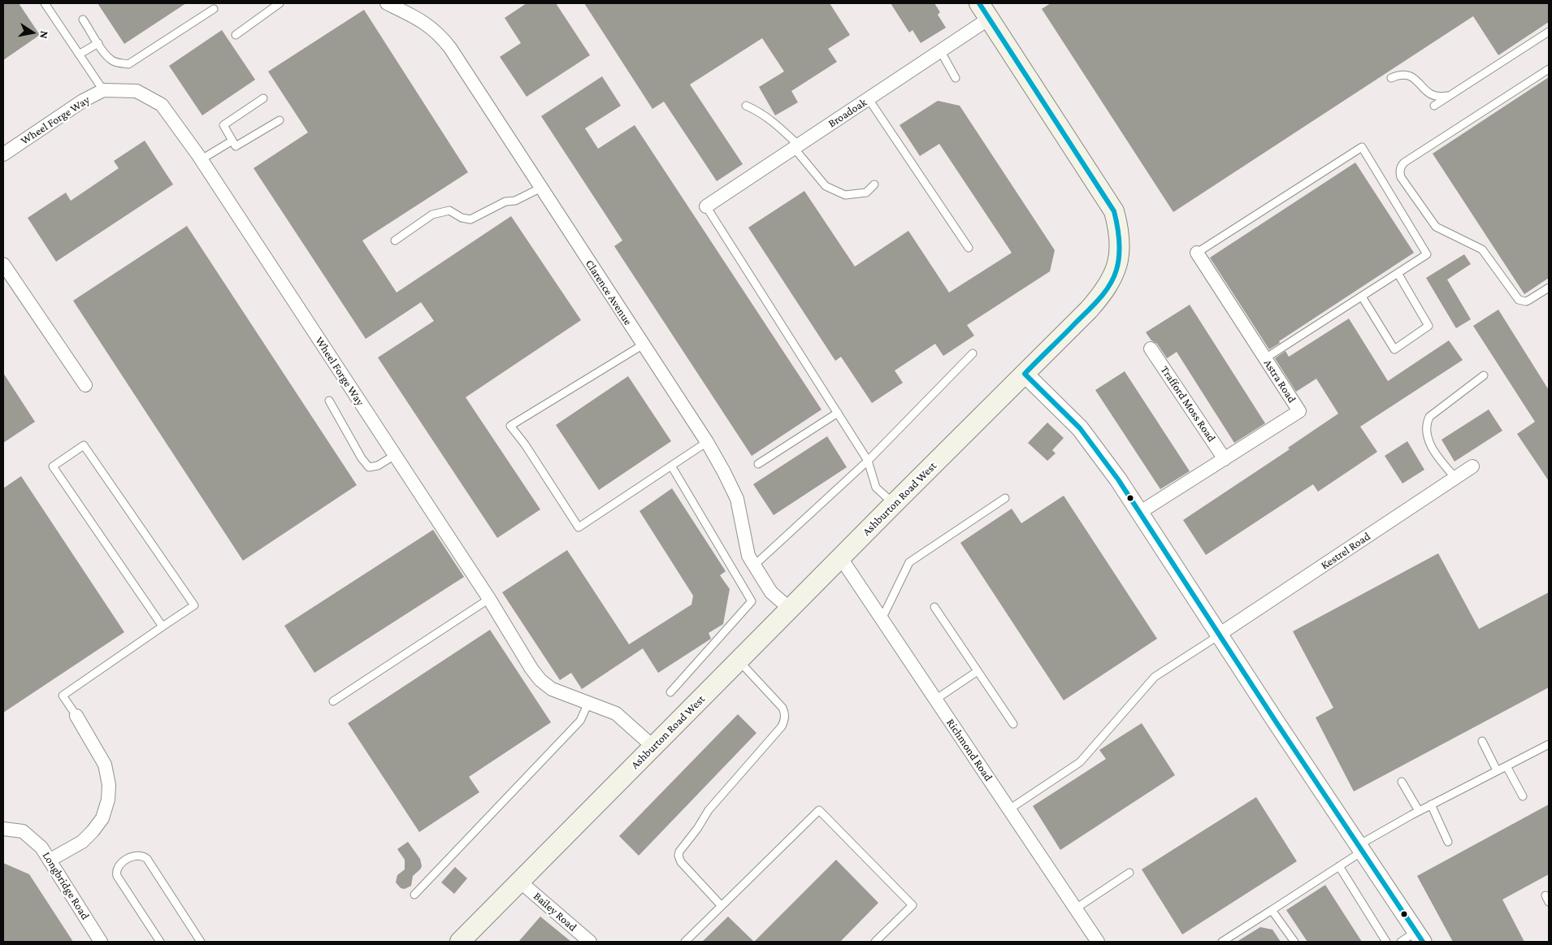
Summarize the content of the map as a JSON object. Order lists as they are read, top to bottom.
{
  "streets": {
    "main road": ["Ashburton Road West"],
    "street": [
      "Broadoak",
      "Wheel Forge Way",
      "Clarence Avenue",
      "Astra Road",
      "Trafford Moss Road",
      "Kestrel Road",
      "Richmond Road",
      "Longbridge Road",
      "Bailey Road"
    ]
  },
  "crossings": [
    ["Broadoak", "Ashburton Road West"],
    ["Wheel Forge Way", "Ashburton Road West"],
    ["Clarence Avenue", "Ashburton Road West"],
    ["Astra Road", "Trafford Moss Road"],
    ["Ashburton Road West", "Richmond Road"],
    ["Ashburton Road West", "Bailey Road"]
  ],
  "north": "right"
}
